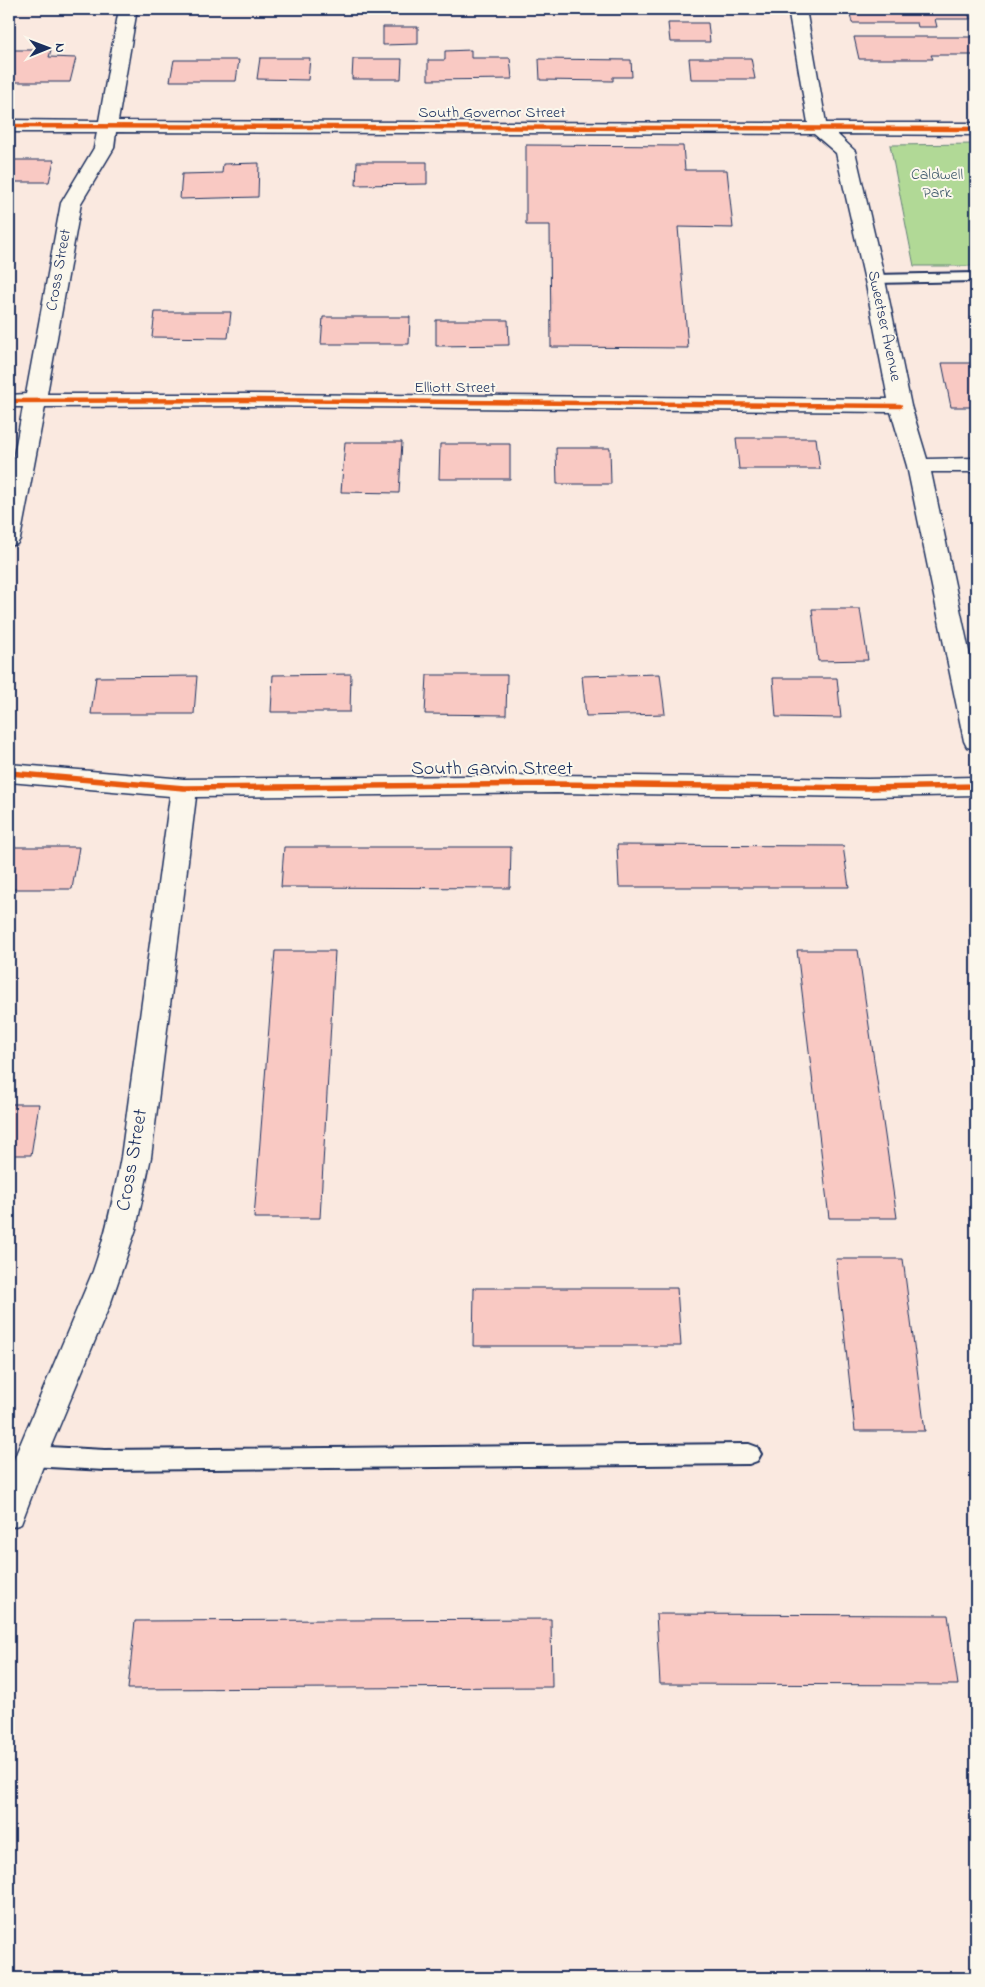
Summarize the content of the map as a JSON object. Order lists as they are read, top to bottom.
{
  "streets": {
    "street": [
      "South Governor Street",
      "Cross Street",
      "Sweetser Avenue",
      "Elliott Street",
      "South Garvin Street"
    ]
  },
  "crossings": [
    ["South Governor Street", "Cross Street"],
    ["South Governor Street", "Sweetser Avenue"],
    ["Cross Street", "Elliott Street"],
    ["Cross Street", "South Garvin Street"],
    ["Sweetser Avenue", "Elliott Street"]
  ],
  "parks": ["Caldwell Park"],
  "north": "right"
}
